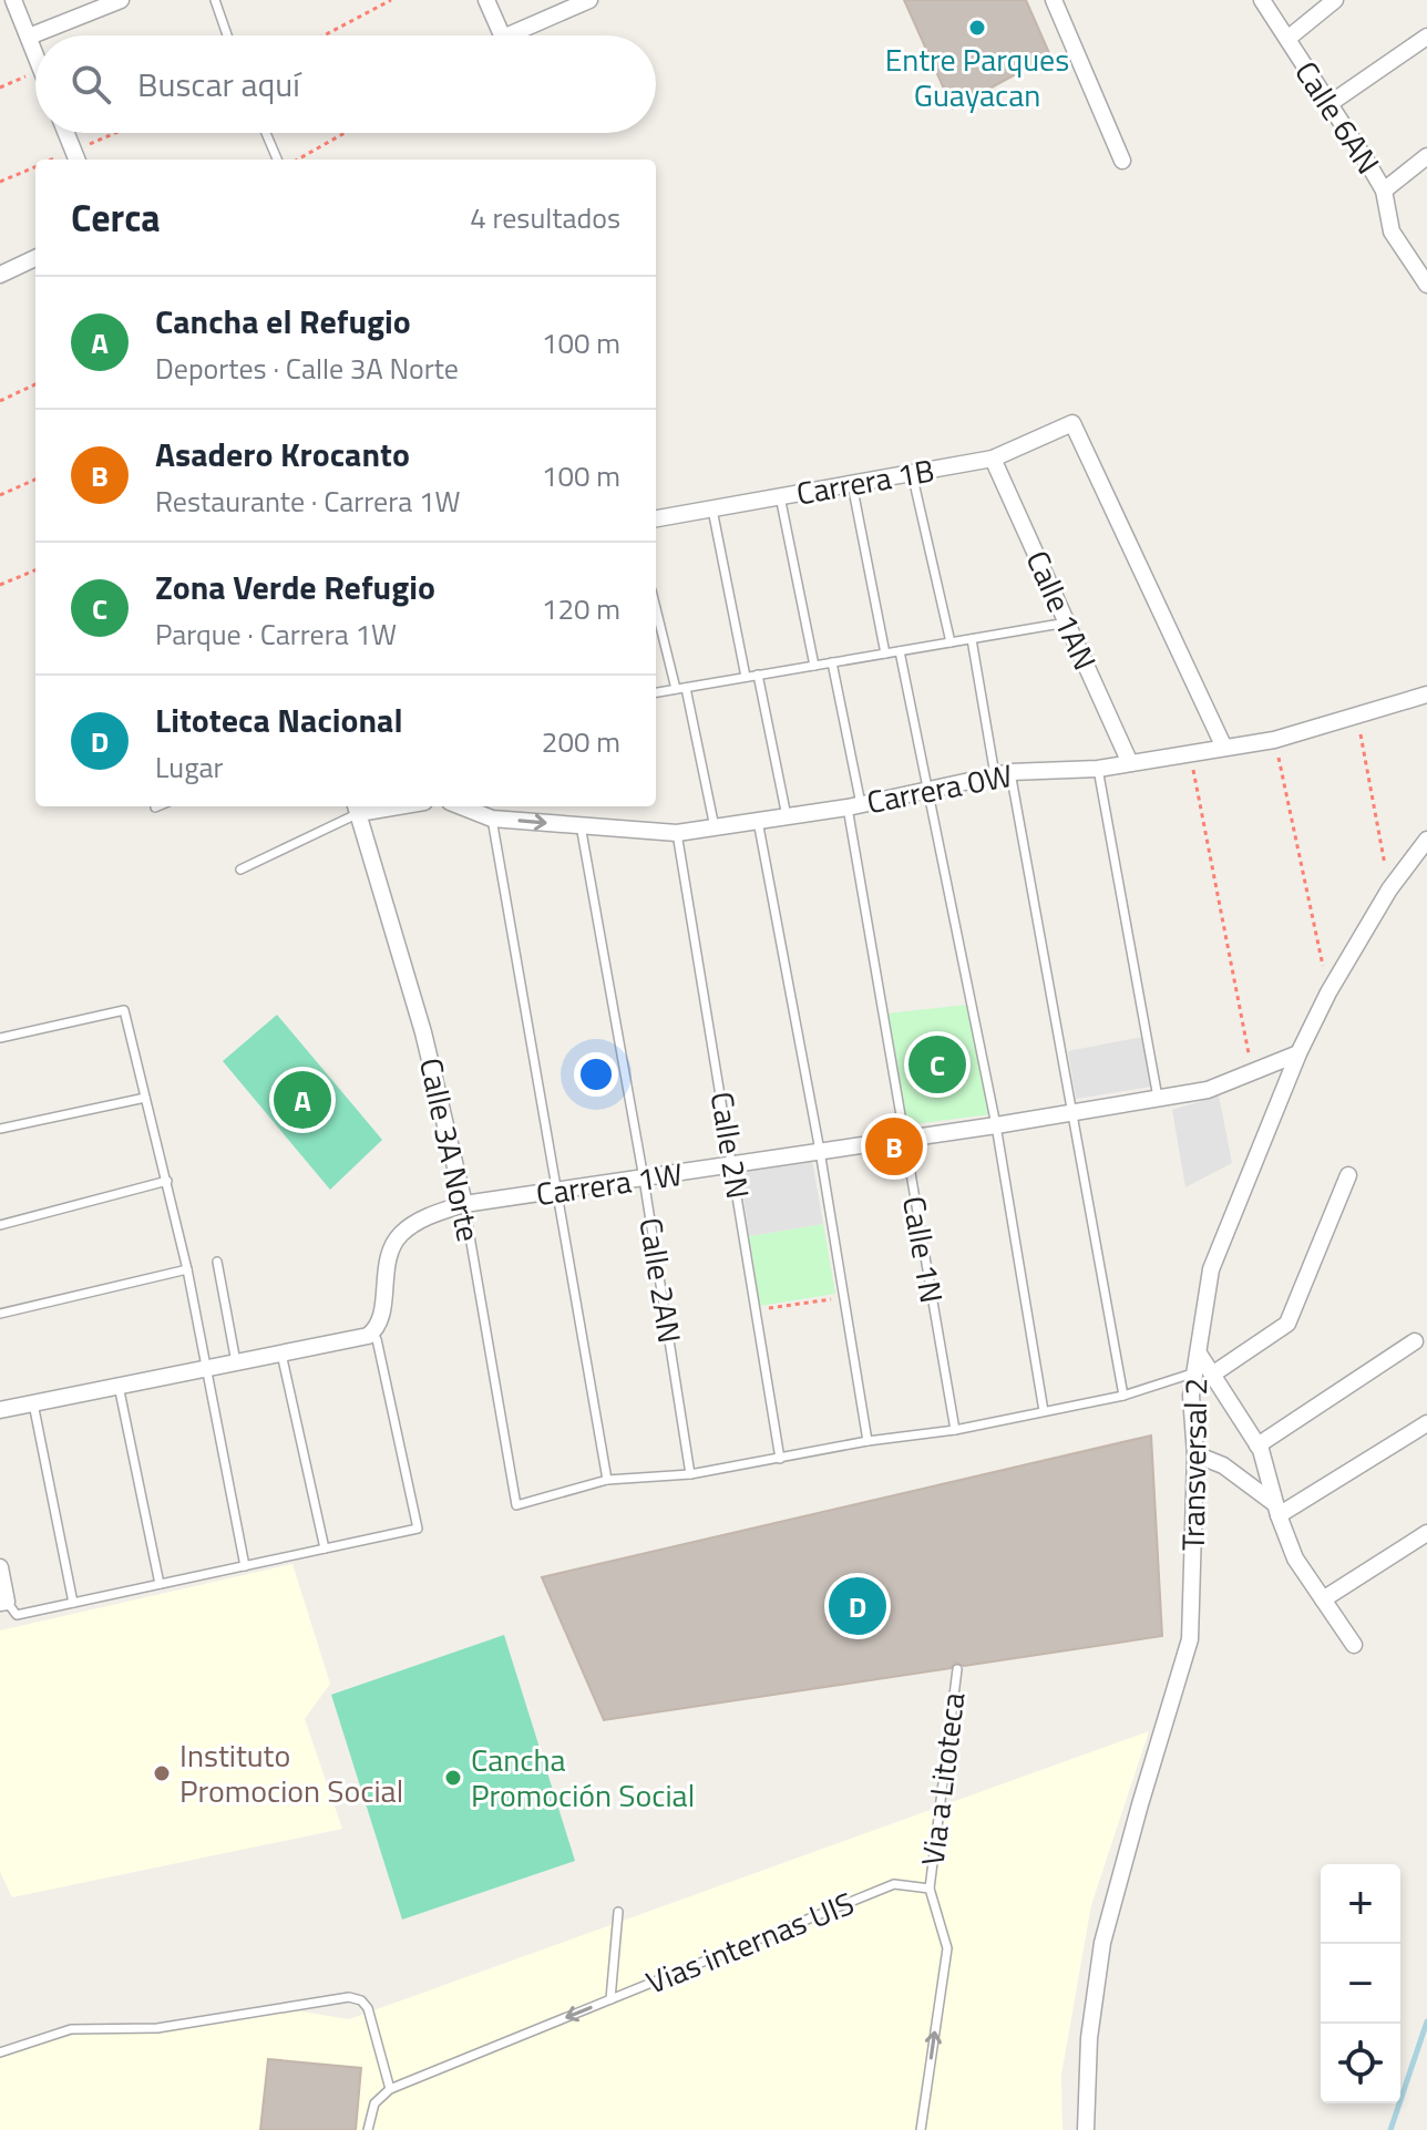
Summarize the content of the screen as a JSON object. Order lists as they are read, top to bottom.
{
  "streets": {
    "street": [
      "Calle 6AN",
      "Carrera 1B",
      "Calle 1AN",
      "Carrera 0W",
      "Calle 3A Norte",
      "Carrera 1W",
      "Transversal 2"
    ],
    "lane": [
      "Calle 2N",
      "Calle 1N",
      "Calle 2AN",
      "Via a Litoteca",
      "Vias internas UIS"
    ]
  },
  "crossings": [
    ["Carrera 1B", "Calle 1AN"],
    ["Carrera 1B", "Carrera 0W"],
    ["Calle 1AN", "Carrera 0W"],
    ["Carrera 0W", "Calle 2N"],
    ["Carrera 0W", "Calle 1N"],
    ["Carrera 0W", "Calle 2AN"],
    ["Calle 2N", "Carrera 1W"],
    ["Calle 3A Norte", "Carrera 1W"],
    ["Carrera 1W", "Calle 1N"],
    ["Carrera 1W", "Calle 2AN"],
    ["Carrera 1W", "Transversal 2"],
    ["Via a Litoteca", "Vias internas UIS"]
  ],
  "one_way": ["Vias internas UIS"],
  "places": ["Entre Parques Guayacan", "Instituto Promocion Social", "Cancha Promoción Social"],
  "page": {
    "search": "Buscar aquí",
    "heading": ["Cerca", "4 resultados"],
    "list": [
      {
        "mark": "A",
        "name": "Cancha el Refugio",
        "note": "Deportes · Calle 3A Norte",
        "value": "100 m"
      },
      {
        "mark": "B",
        "name": "Asadero Krocanto",
        "note": "Restaurante · Carrera 1W",
        "value": "100 m"
      },
      {
        "mark": "C",
        "name": "Zona Verde Refugio",
        "note": "Parque · Carrera 1W",
        "value": "120 m"
      },
      {
        "mark": "D",
        "name": "Litoteca Nacional",
        "note": "Lugar",
        "value": "200 m"
      }
    ],
    "pins": [
      "C",
      "A",
      "B",
      "D"
    ],
    "map_buttons": ["+", "−"]
  }
}
